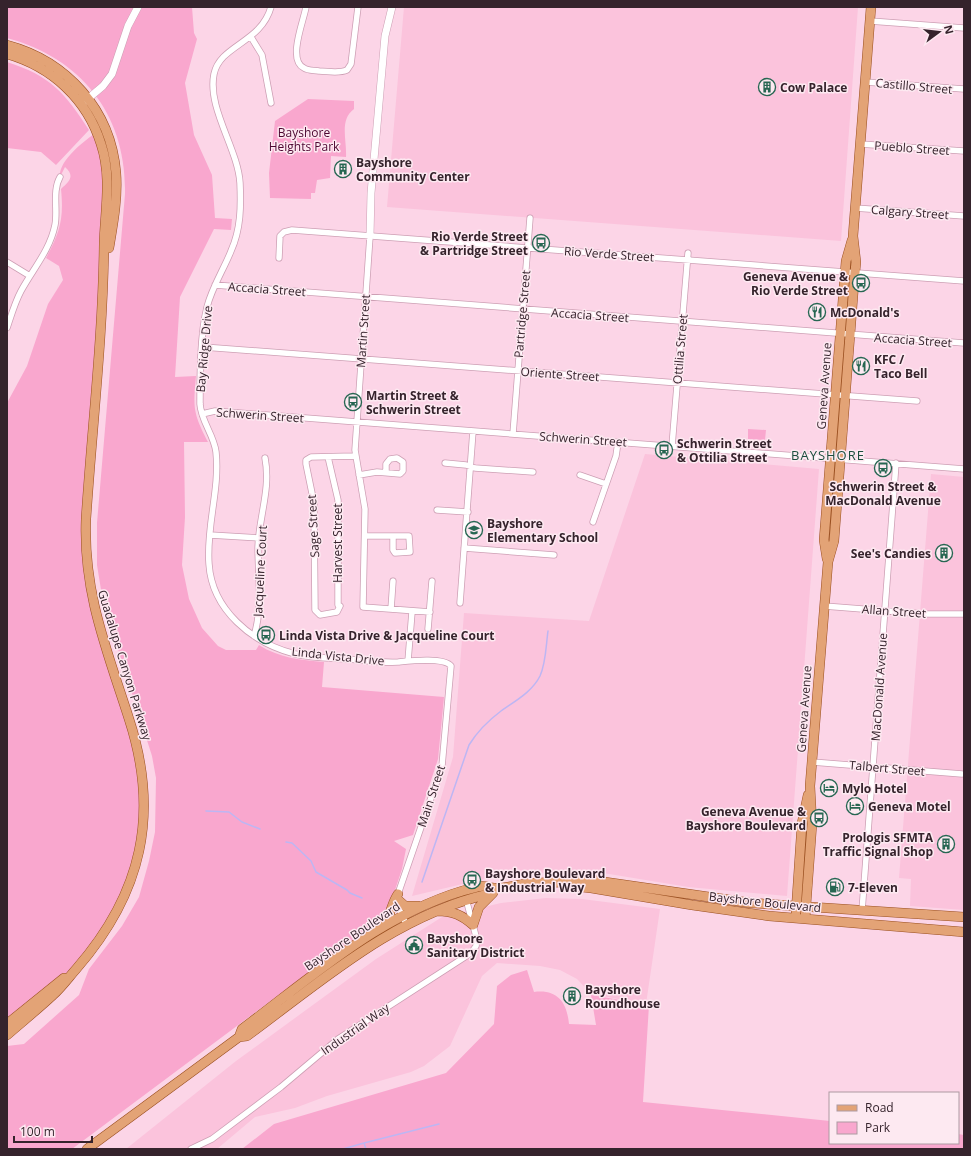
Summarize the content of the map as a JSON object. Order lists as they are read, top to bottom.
{
  "streets": {
    "main road": ["Geneva Avenue", "Guadalupe Canyon Parkway", "Bayshore Boulevard"],
    "street": [
      "Castillo Street",
      "Pueblo Street",
      "Calgary Street",
      "Rio Verde Street",
      "Accacia Street",
      "Partridge Street",
      "Martin Street",
      "Bay Ridge Drive",
      "Ottilia Street",
      "Oriente Street",
      "Schwerin Street",
      "Sage Street",
      "Harvest Street",
      "Jacqueline Court",
      "Allan Street",
      "Linda Vista Drive",
      "MacDonald Avenue",
      "Talbert Street",
      "Main Street",
      "Industrial Way"
    ]
  },
  "crossings": [
    ["Castillo Street", "Geneva Avenue"],
    ["Pueblo Street", "Geneva Avenue"],
    ["Calgary Street", "Geneva Avenue"],
    ["Rio Verde Street", "Partridge Street"],
    ["Rio Verde Street", "Martin Street"],
    ["Rio Verde Street", "Ottilia Street"],
    ["Rio Verde Street", "Geneva Avenue"],
    ["Accacia Street", "Partridge Street"],
    ["Accacia Street", "Martin Street"],
    ["Accacia Street", "Bay Ridge Drive"],
    ["Accacia Street", "Ottilia Street"],
    ["Accacia Street", "Geneva Avenue"],
    ["Partridge Street", "Oriente Street"],
    ["Partridge Street", "Schwerin Street"],
    ["Martin Street", "Oriente Street"],
    ["Martin Street", "Schwerin Street"],
    ["Martin Street", "Sage Street"],
    ["Bay Ridge Drive", "Oriente Street"],
    ["Bay Ridge Drive", "Schwerin Street"],
    ["Bay Ridge Drive", "Linda Vista Drive"],
    ["Ottilia Street", "Oriente Street"],
    ["Ottilia Street", "Schwerin Street"],
    ["Oriente Street", "Geneva Avenue"],
    ["Geneva Avenue", "Schwerin Street"],
    ["Geneva Avenue", "Allan Street"],
    ["Geneva Avenue", "Talbert Street"],
    ["Geneva Avenue", "Bayshore Boulevard"],
    ["Schwerin Street", "Linda Vista Drive"],
    ["Schwerin Street", "MacDonald Avenue"],
    ["Sage Street", "Harvest Street"],
    ["Jacqueline Court", "Linda Vista Drive"],
    ["Allan Street", "MacDonald Avenue"],
    ["Linda Vista Drive", "Main Street"],
    ["MacDonald Avenue", "Talbert Street"],
    ["MacDonald Avenue", "Bayshore Boulevard"],
    ["Bayshore Boulevard", "Industrial Way"]
  ],
  "districts": ["BAYSHORE"],
  "parks": ["Bayshore Heights Park"],
  "places": {
    "building": [
      "Cow Palace",
      "Bayshore Community Center",
      "See's Candies",
      "Prologis SFMTA Traffic Signal Shop",
      "Bayshore Roundhouse"
    ],
    "bus stop": [
      "Rio Verde Street & Partridge Street",
      "Geneva Avenue & Rio Verde Street",
      "Martin Street & Schwerin Street",
      "Schwerin Street & Ottilia Street",
      "Schwerin Street & MacDonald Avenue",
      "Linda Vista Drive & Jacqueline Court",
      "Geneva Avenue & Bayshore Boulevard",
      "Bayshore Boulevard & Industrial Way"
    ],
    "restaurant": ["McDonald's", "KFC / Taco Bell"],
    "school or university": ["Bayshore Elementary School"],
    "hotel": ["Mylo Hotel", "Geneva Motel"],
    "fuel station": ["7-Eleven"],
    "public building": ["Bayshore Sanitary District"]
  },
  "legend": ["Road", "Park"],
  "scale_bar": "100 m",
  "north": "right"
}
